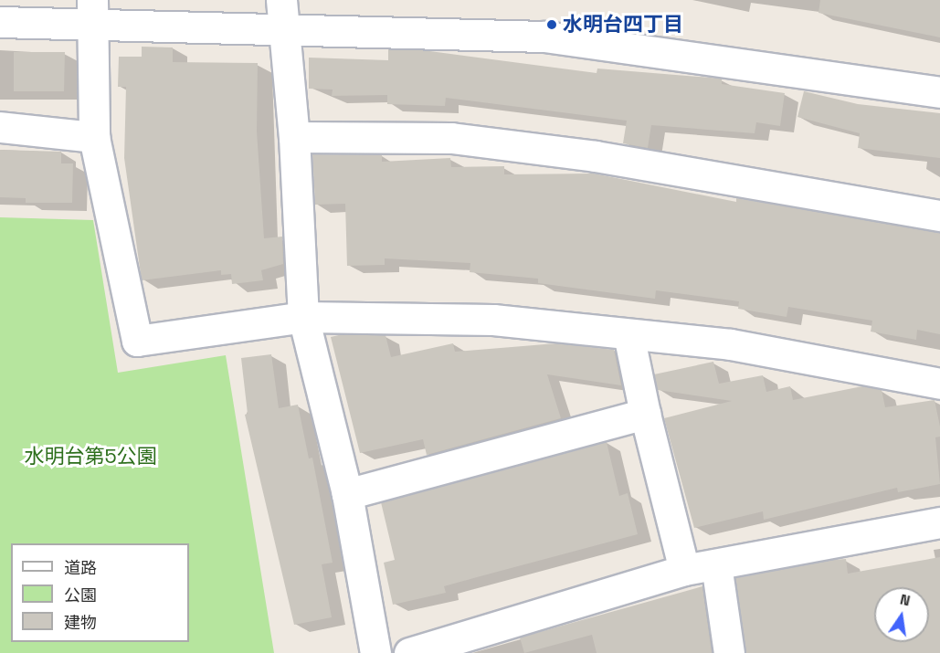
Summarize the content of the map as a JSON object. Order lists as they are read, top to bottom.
{
  "parks": ["水明台第5公園"],
  "places": ["水明台四丁目"],
  "legend": ["道路", "公園", "建物"],
  "north": "top"
}
